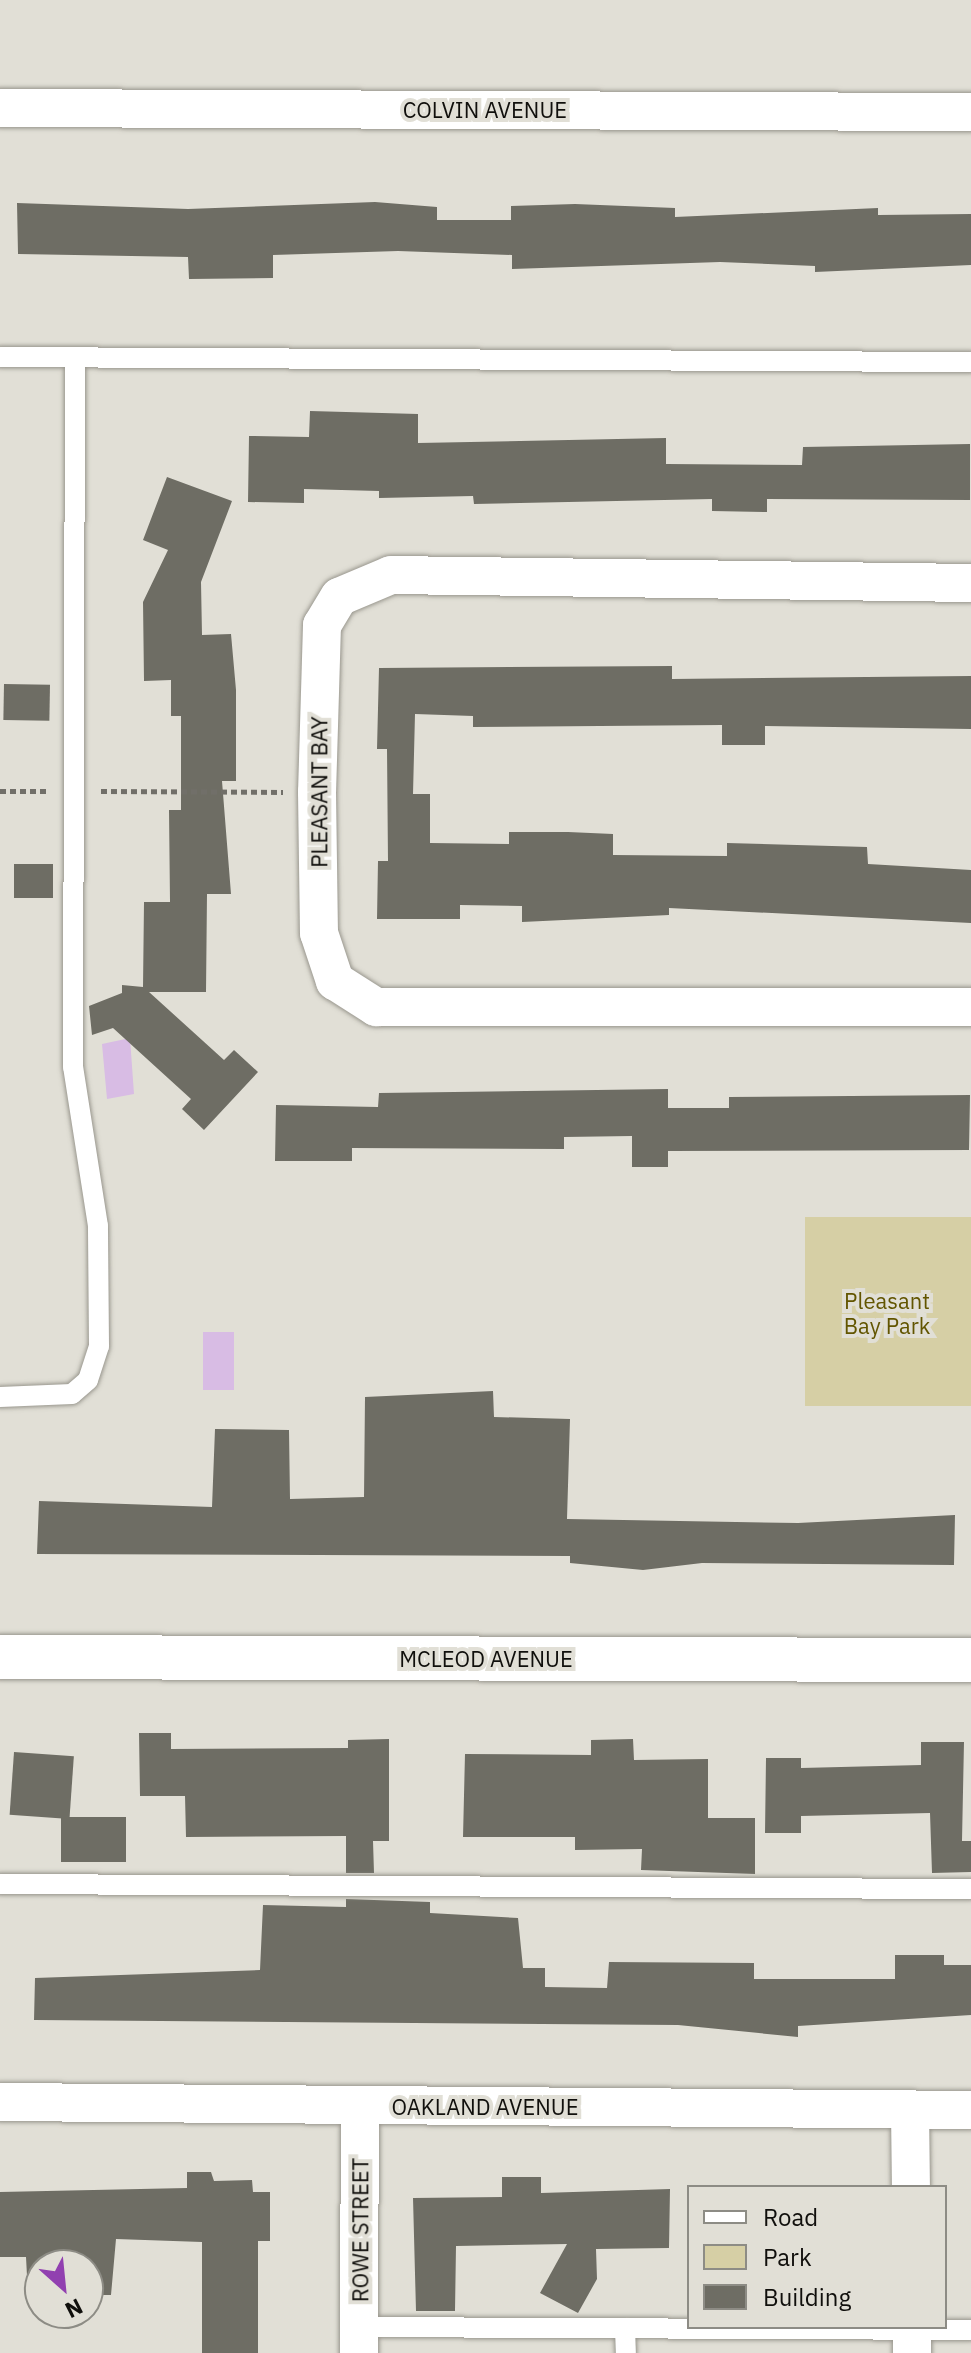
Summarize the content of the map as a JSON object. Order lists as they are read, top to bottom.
{
  "streets": {
    "street": [
      "COLVIN AVENUE",
      "PLEASANT BAY",
      "MCLEOD AVENUE",
      "OAKLAND AVENUE",
      "ROWE STREET"
    ]
  },
  "crossings": [
    ["OAKLAND AVENUE", "ROWE STREET"]
  ],
  "parks": ["Pleasant Bay Park"],
  "legend": ["Road", "Park", "Building"],
  "north": "bottom right"
}
